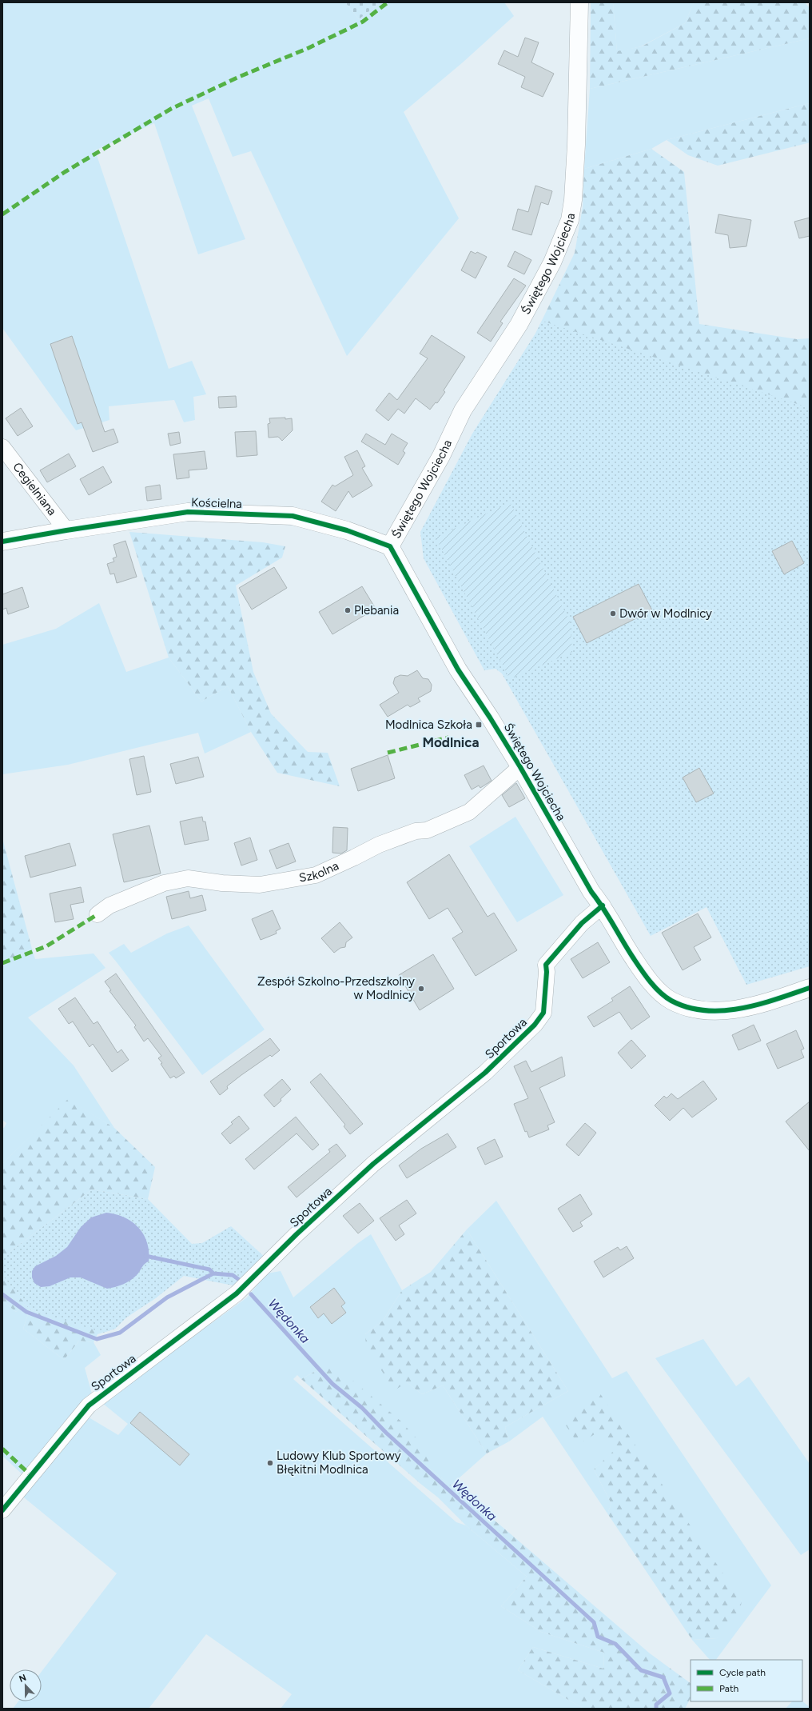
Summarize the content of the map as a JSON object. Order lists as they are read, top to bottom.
{
  "streets": {
    "street": [
      "Świętego Wojciecha",
      "Cegielniana",
      "Kościelna",
      "Szkolna",
      "Sportowa"
    ]
  },
  "crossings": [
    ["Świętego Wojciecha", "Kościelna"],
    ["Świętego Wojciecha", "Szkolna"],
    ["Świętego Wojciecha", "Sportowa"],
    ["Cegielniana", "Kościelna"]
  ],
  "districts": ["Modlnica"],
  "water": ["Wędonka"],
  "places": {
    "other": [
      "Plebania",
      "Dwór w Modlnicy",
      "Zespół Szkolno-Przedszkolny w Modlnicy",
      "Ludowy Klub Sportowy Błękitni Modlnica"
    ],
    "transit": ["Modlnica Szkoła"]
  },
  "legend": ["Cycle path", "Path"],
  "north": "top"
}
